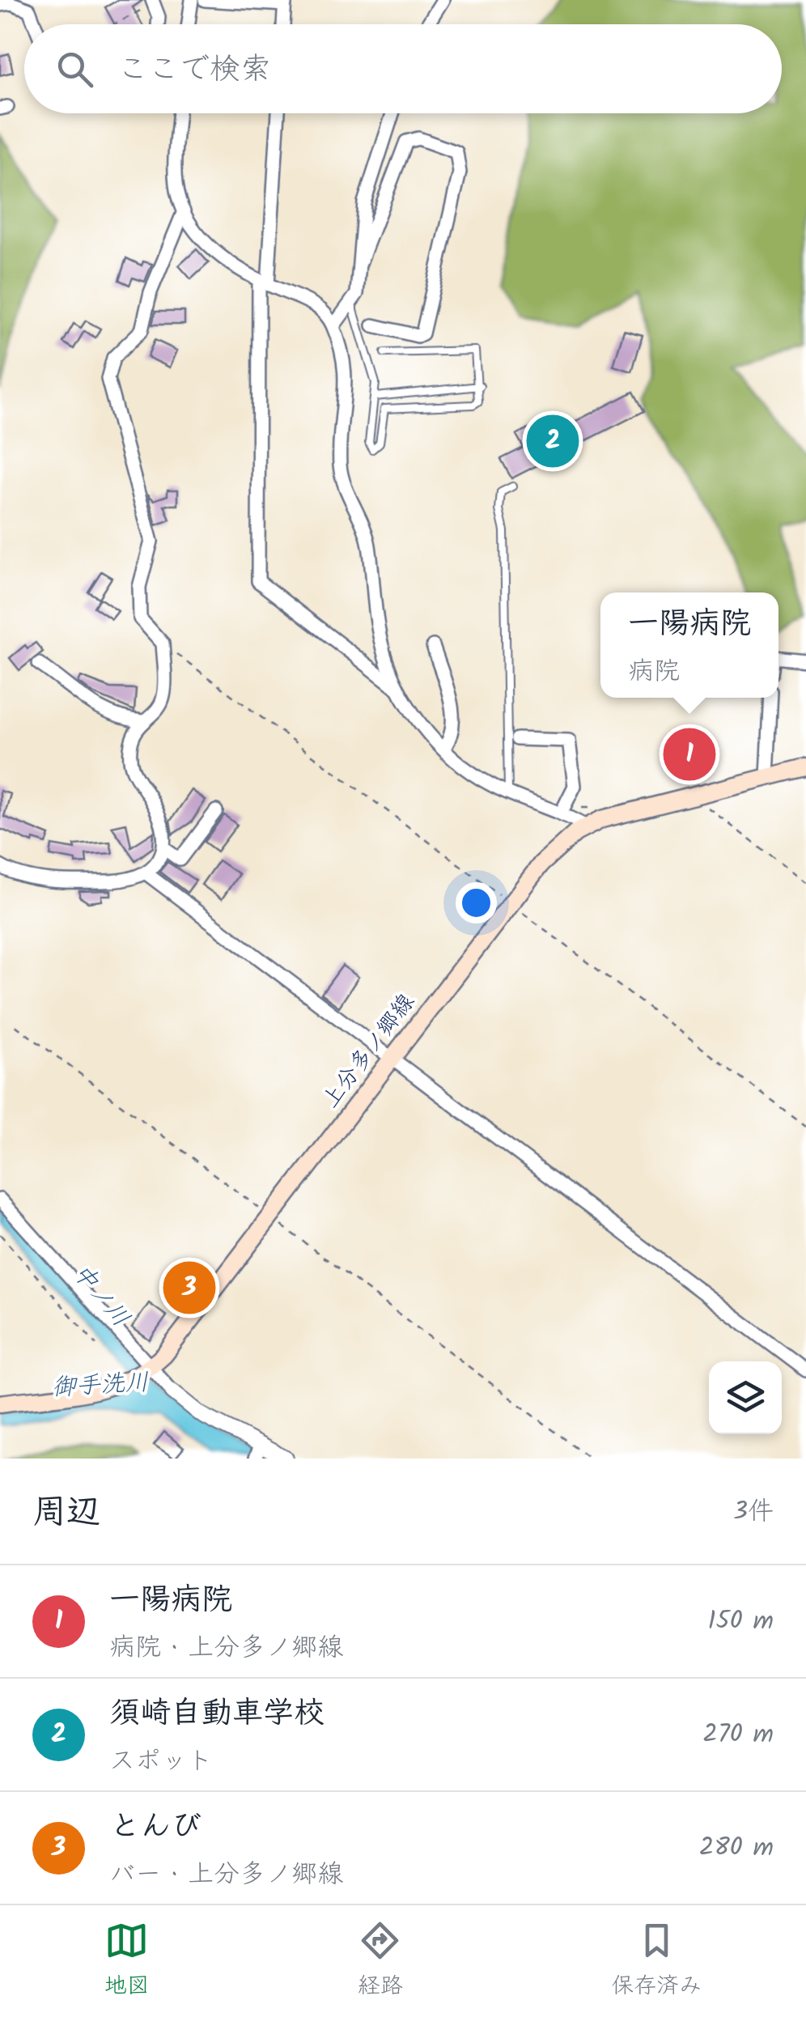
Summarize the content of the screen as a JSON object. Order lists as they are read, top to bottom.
{
  "streets": {
    "main road": ["上分多ノ郷線"]
  },
  "water": ["中ノ川", "御手洗川"],
  "page": {
    "search": "ここで検索",
    "pins": ["2", "1", "3"],
    "popup": ["一陽病院", "病院"],
    "heading": ["周辺", "3件"],
    "list": [
      {
        "mark": "1",
        "name": "一陽病院",
        "note": "病院 · 上分多ノ郷線",
        "value": "150 m"
      },
      {
        "mark": "2",
        "name": "須崎自動車学校",
        "note": "スポット",
        "value": "270 m"
      },
      {
        "mark": "3",
        "name": "とんび",
        "note": "バー · 上分多ノ郷線",
        "value": "280 m"
      }
    ],
    "nav": ["地図", "経路", "保存済み"]
  }
}
